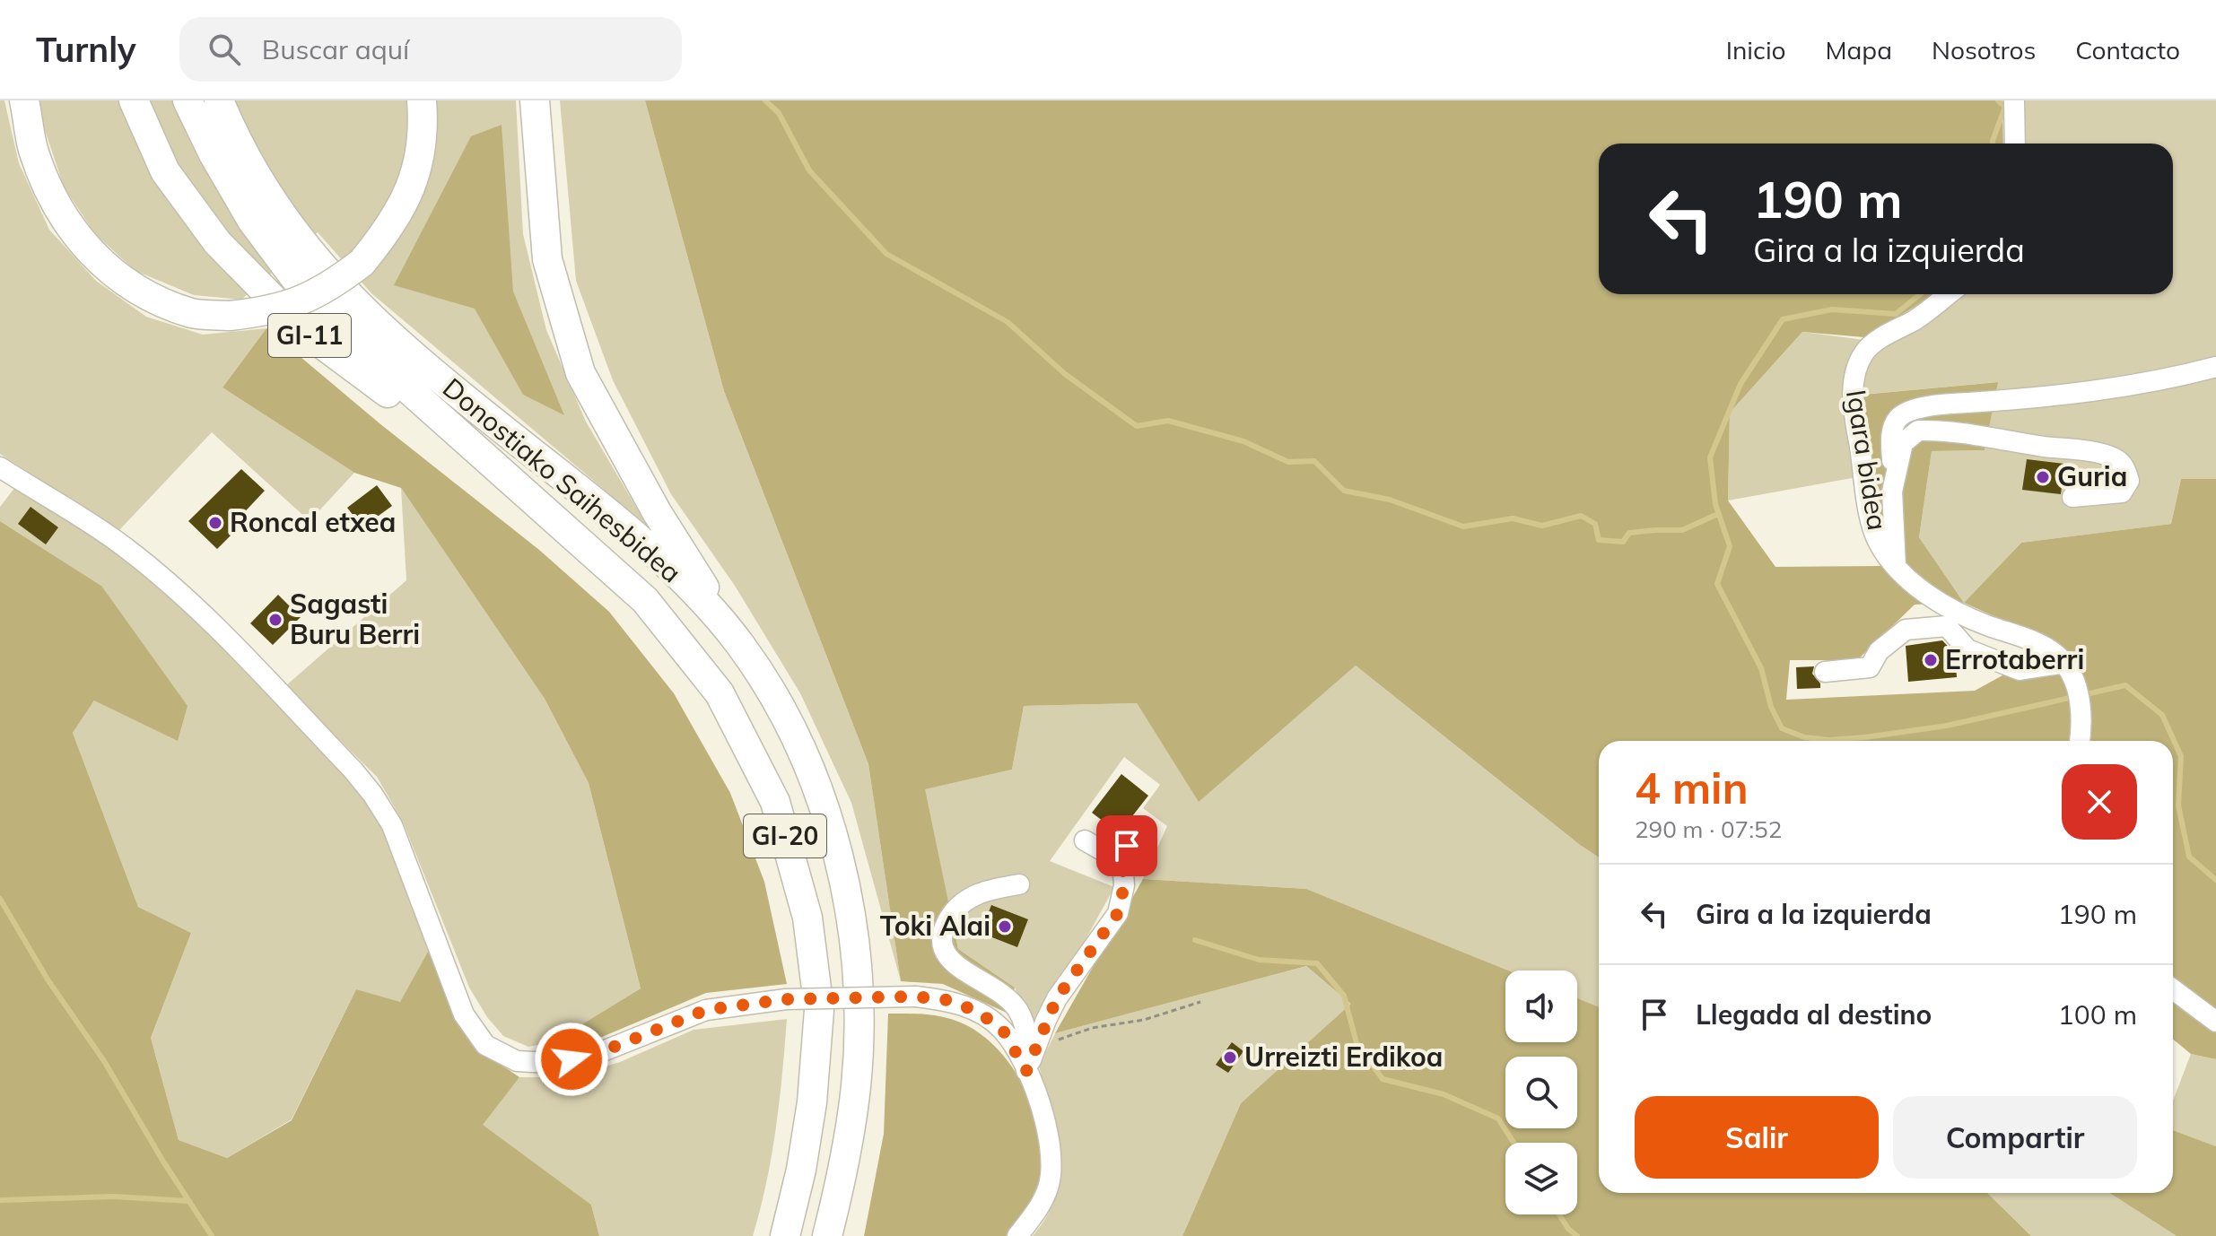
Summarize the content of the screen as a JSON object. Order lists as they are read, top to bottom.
{
  "streets": {
    "highway": ["GI-11", "Donostiako Saihesbidea", "GI-20"],
    "street": ["Igara bidea"]
  },
  "crossings": [
    ["GI-11", "Donostiako Saihesbidea"]
  ],
  "places": [
    "Guria",
    "Roncal etxea",
    "Sagasti Buru Berri",
    "Errotaberri",
    "Toki Alai",
    "Urreizti Erdikoa"
  ],
  "page": {
    "header": "Turnly",
    "search": "Buscar aquí",
    "nav": [
      "Inicio",
      "Mapa",
      "Nosotros",
      "Contacto"
    ],
    "turn": ["190 m", "Gira a la izquierda"],
    "heading": ["4 min", "290 m · 07:52"],
    "list": [
      {
        "name": "Gira a la izquierda",
        "value": "190 m"
      },
      {
        "name": "Llegada al destino",
        "value": "100 m"
      }
    ],
    "buttons": ["Salir", "Compartir"]
  }
}
